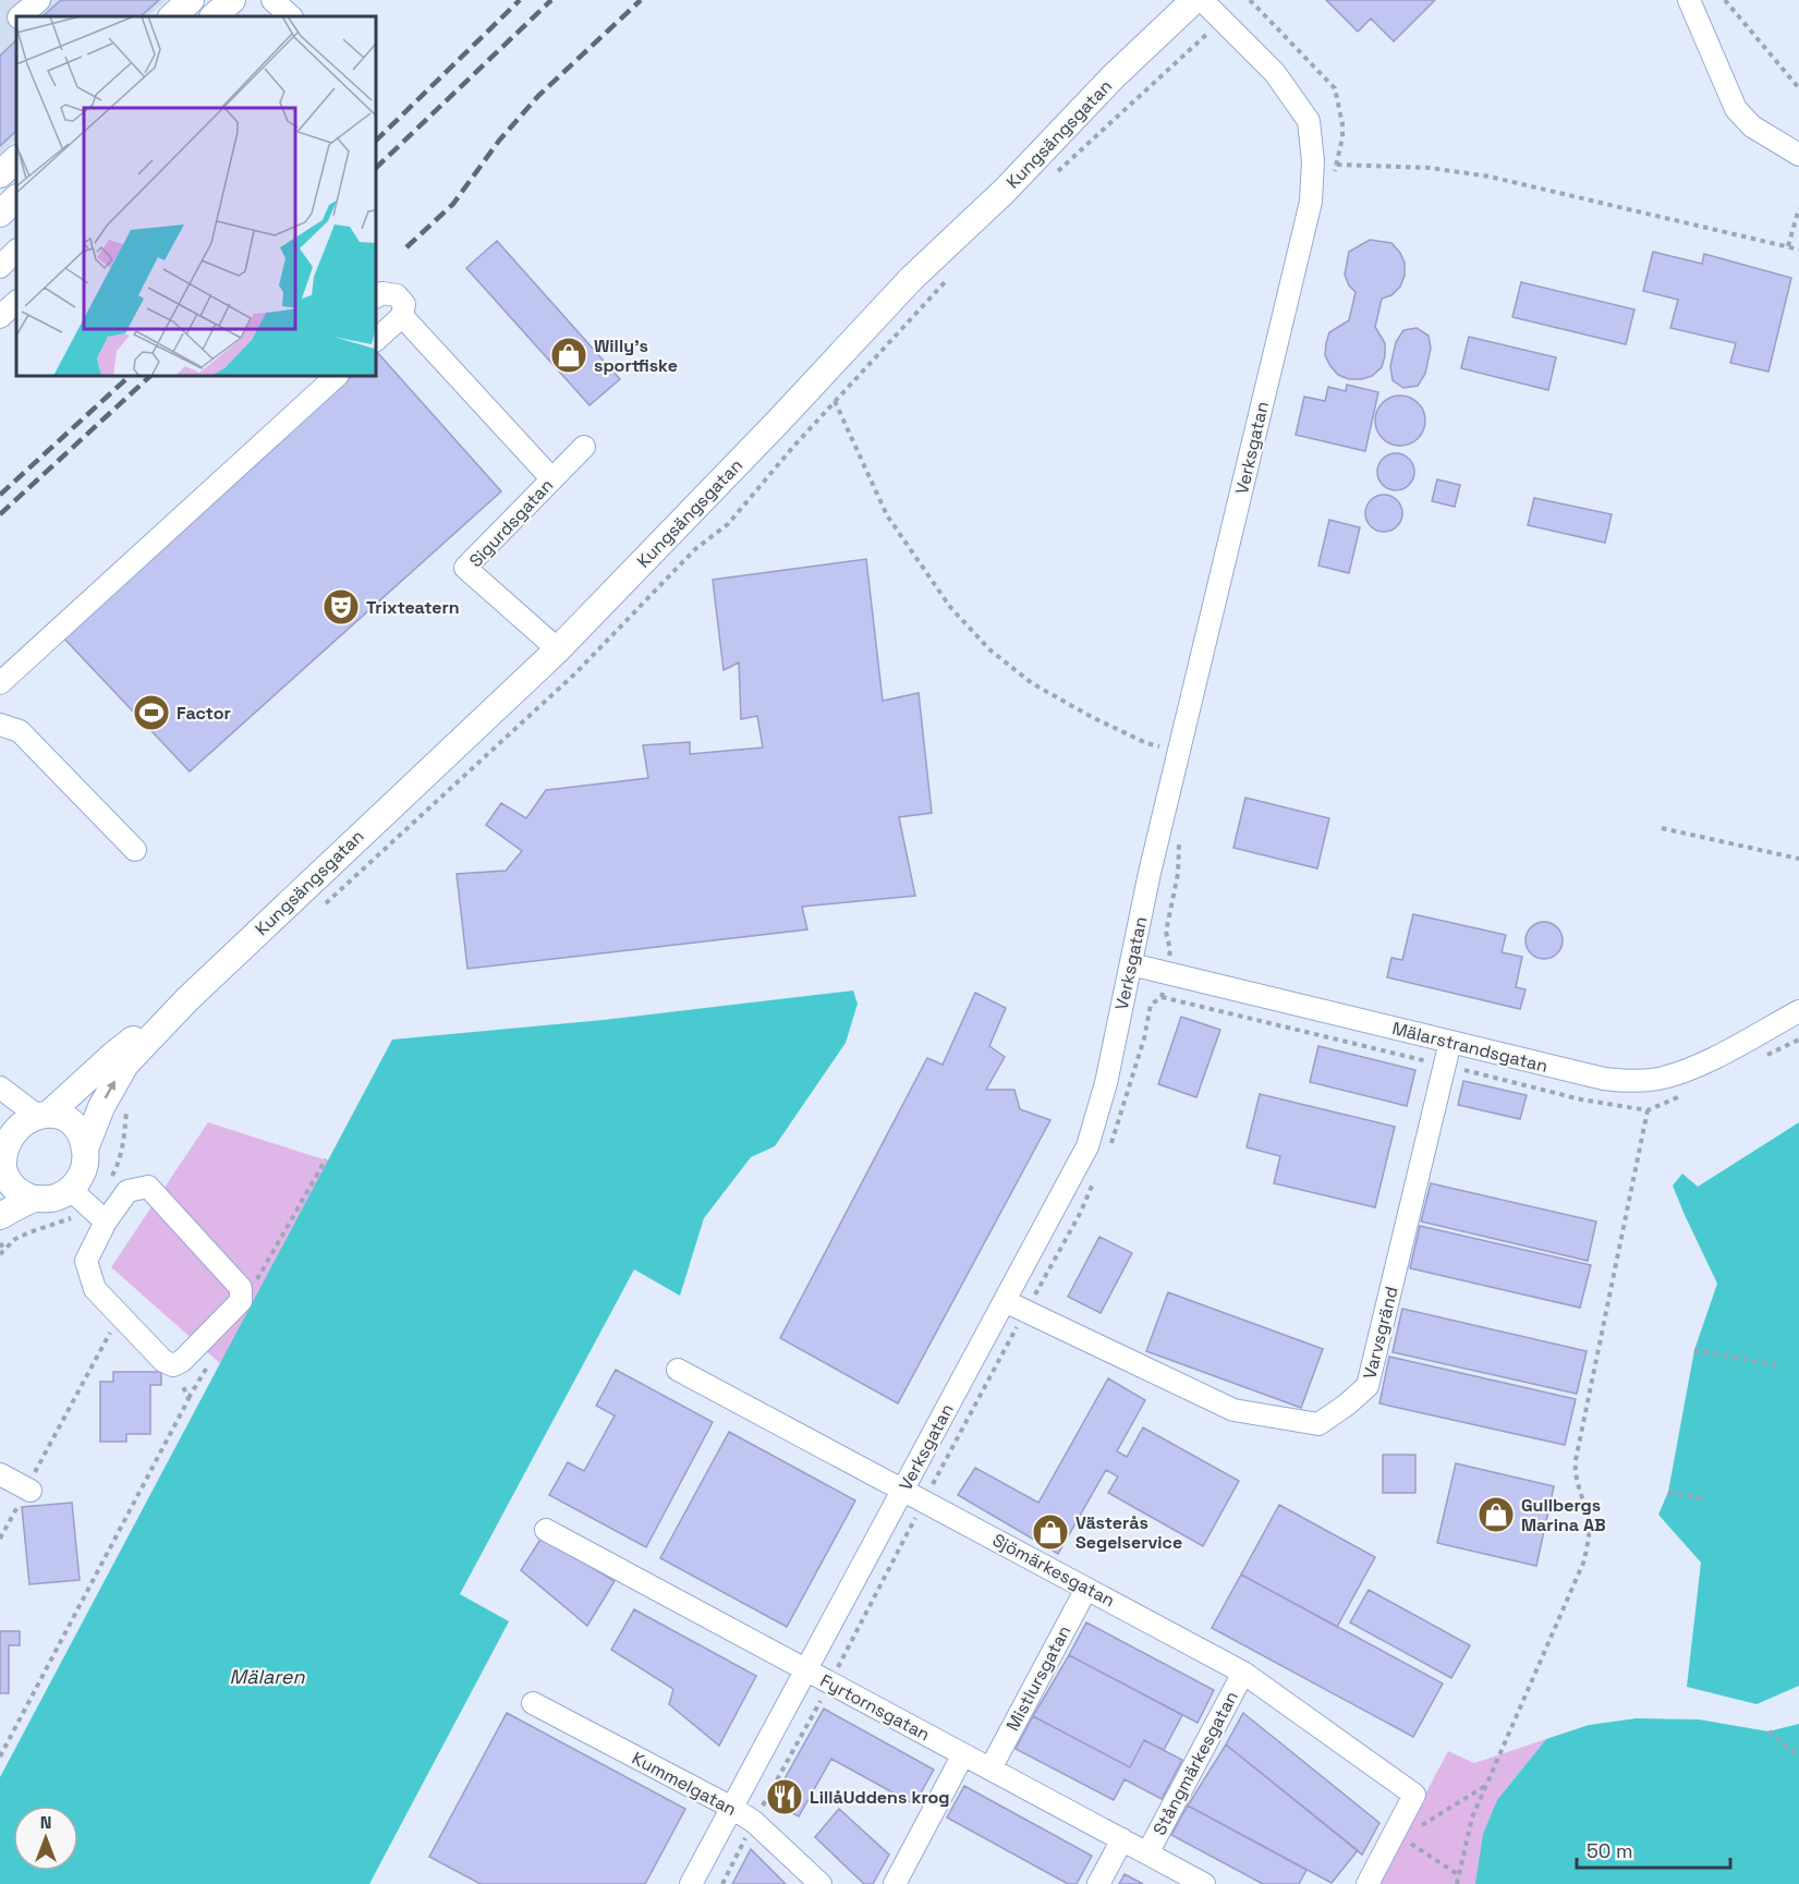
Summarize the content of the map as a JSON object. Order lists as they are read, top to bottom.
{
  "streets": {
    "main road": ["Kungsängsgatan"],
    "street": [
      "Verksgatan",
      "Sigurdsgatan",
      "Mälarstrandsgatan",
      "Varvsgränd",
      "Sjömärkesgatan",
      "Mistlursgatan",
      "Fyrtornsgatan",
      "Stångmärkesgatan",
      "Kummelgatan"
    ]
  },
  "crossings": [
    ["Kungsängsgatan", "Sigurdsgatan"],
    ["Verksgatan", "Mälarstrandsgatan"],
    ["Verksgatan", "Varvsgränd"],
    ["Verksgatan", "Sjömärkesgatan"],
    ["Verksgatan", "Fyrtornsgatan"],
    ["Verksgatan", "Kummelgatan"],
    ["Mälarstrandsgatan", "Varvsgränd"],
    ["Sjömärkesgatan", "Mistlursgatan"],
    ["Sjömärkesgatan", "Stångmärkesgatan"],
    ["Mistlursgatan", "Fyrtornsgatan"],
    ["Fyrtornsgatan", "Stångmärkesgatan"]
  ],
  "water": ["Mälaren"],
  "places": {
    "shop": ["Willy's sportfiske", "Gullbergs Marina AB", "Västerås Segelservice"],
    "theatre": ["Trixteatern"],
    "sports": ["Factor"],
    "restaurant": ["LillåUddens krog"]
  },
  "scale_bar": "50 m",
  "north": "top"
}
